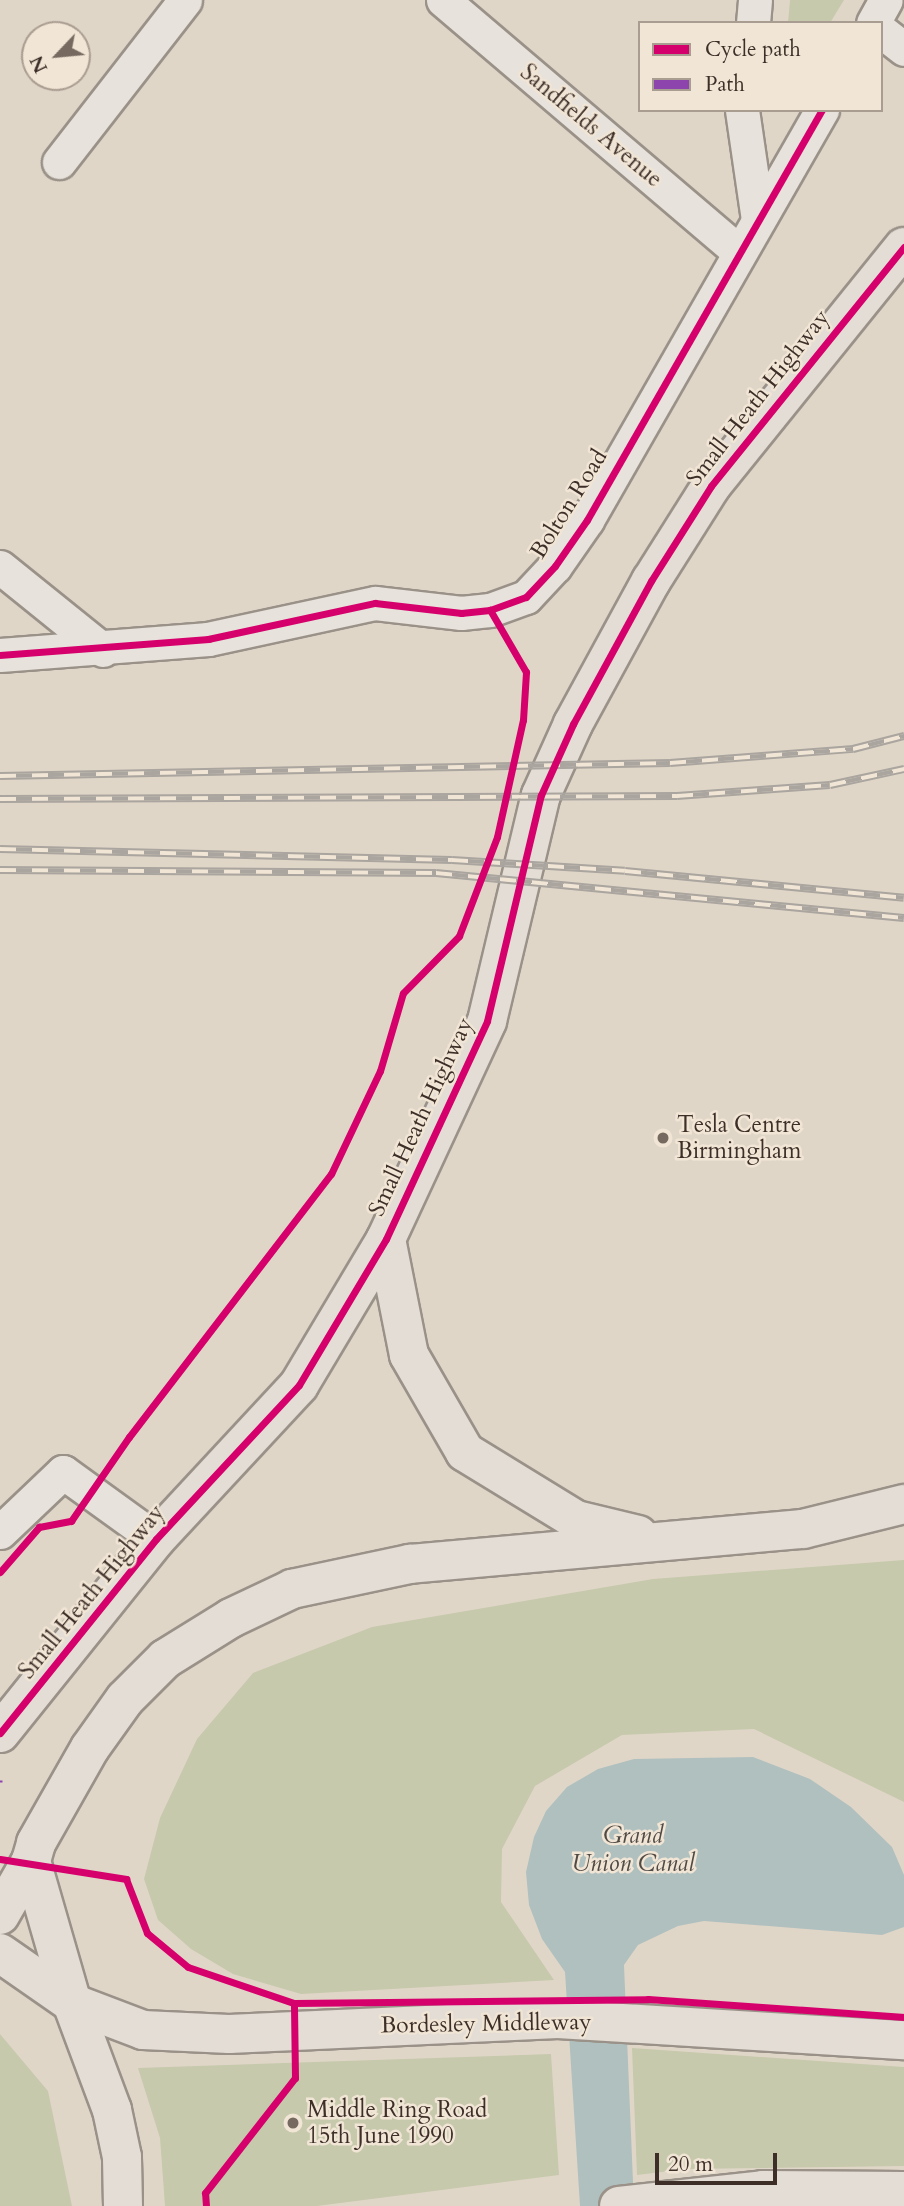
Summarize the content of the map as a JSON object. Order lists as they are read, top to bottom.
{
  "streets": {
    "highway": ["Small Heath Highway", "Bordesley Middleway"],
    "street": ["Sandfields Avenue", "Bolton Road"]
  },
  "crossings": [
    ["Sandfields Avenue", "Bolton Road"]
  ],
  "water": ["Grand Union Canal"],
  "places": ["Tesla Centre Birmingham", "Middle Ring Road 15th June 1990"],
  "legend": ["Cycle path", "Path"],
  "scale_bar": "20 m",
  "north": "bottom left"
}
